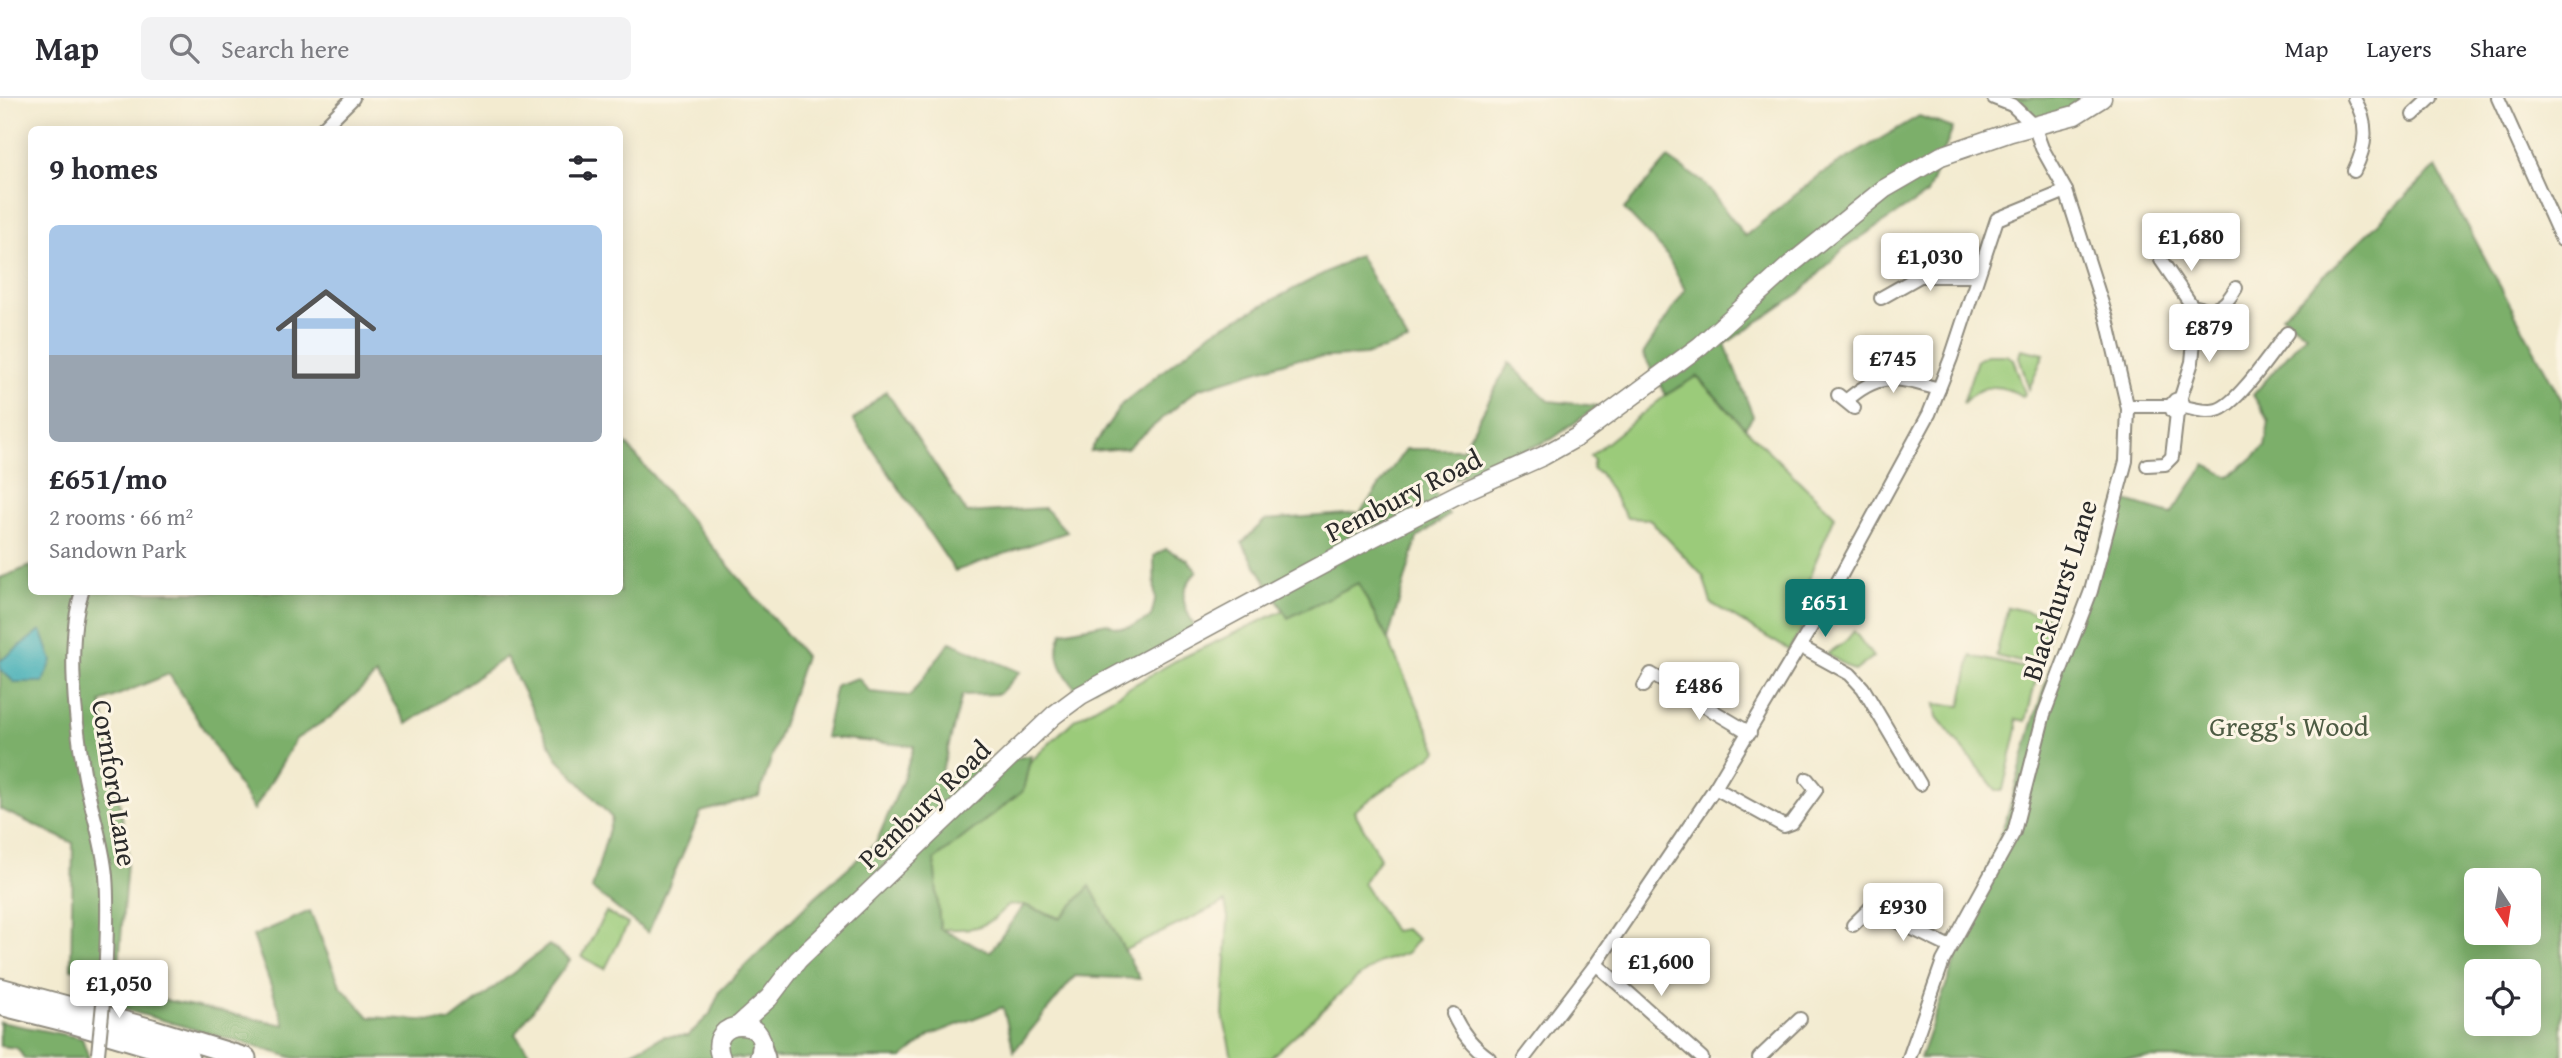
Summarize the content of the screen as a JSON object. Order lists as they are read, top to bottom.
{
  "streets": {
    "main road": ["Pembury Road"],
    "street": ["Blackhurst Lane", "Cornford Lane"]
  },
  "crossings": [
    ["Pembury Road", "Blackhurst Lane"]
  ],
  "parks": ["Gregg's Wood"],
  "north": "bottom",
  "page": {
    "header": "Map",
    "search": "Search here",
    "nav": ["Map", "Layers", "Share"],
    "heading": "9 homes",
    "list": [
      {
        "name": "£651/mo",
        "note": "2 rooms · 66 m² · Sandown Park"
      }
    ],
    "price": [
      "£1,680",
      "£1,030",
      "£879",
      "£745",
      "£651",
      "£486",
      "£930",
      "£1,600",
      "£1,050"
    ]
  }
}
